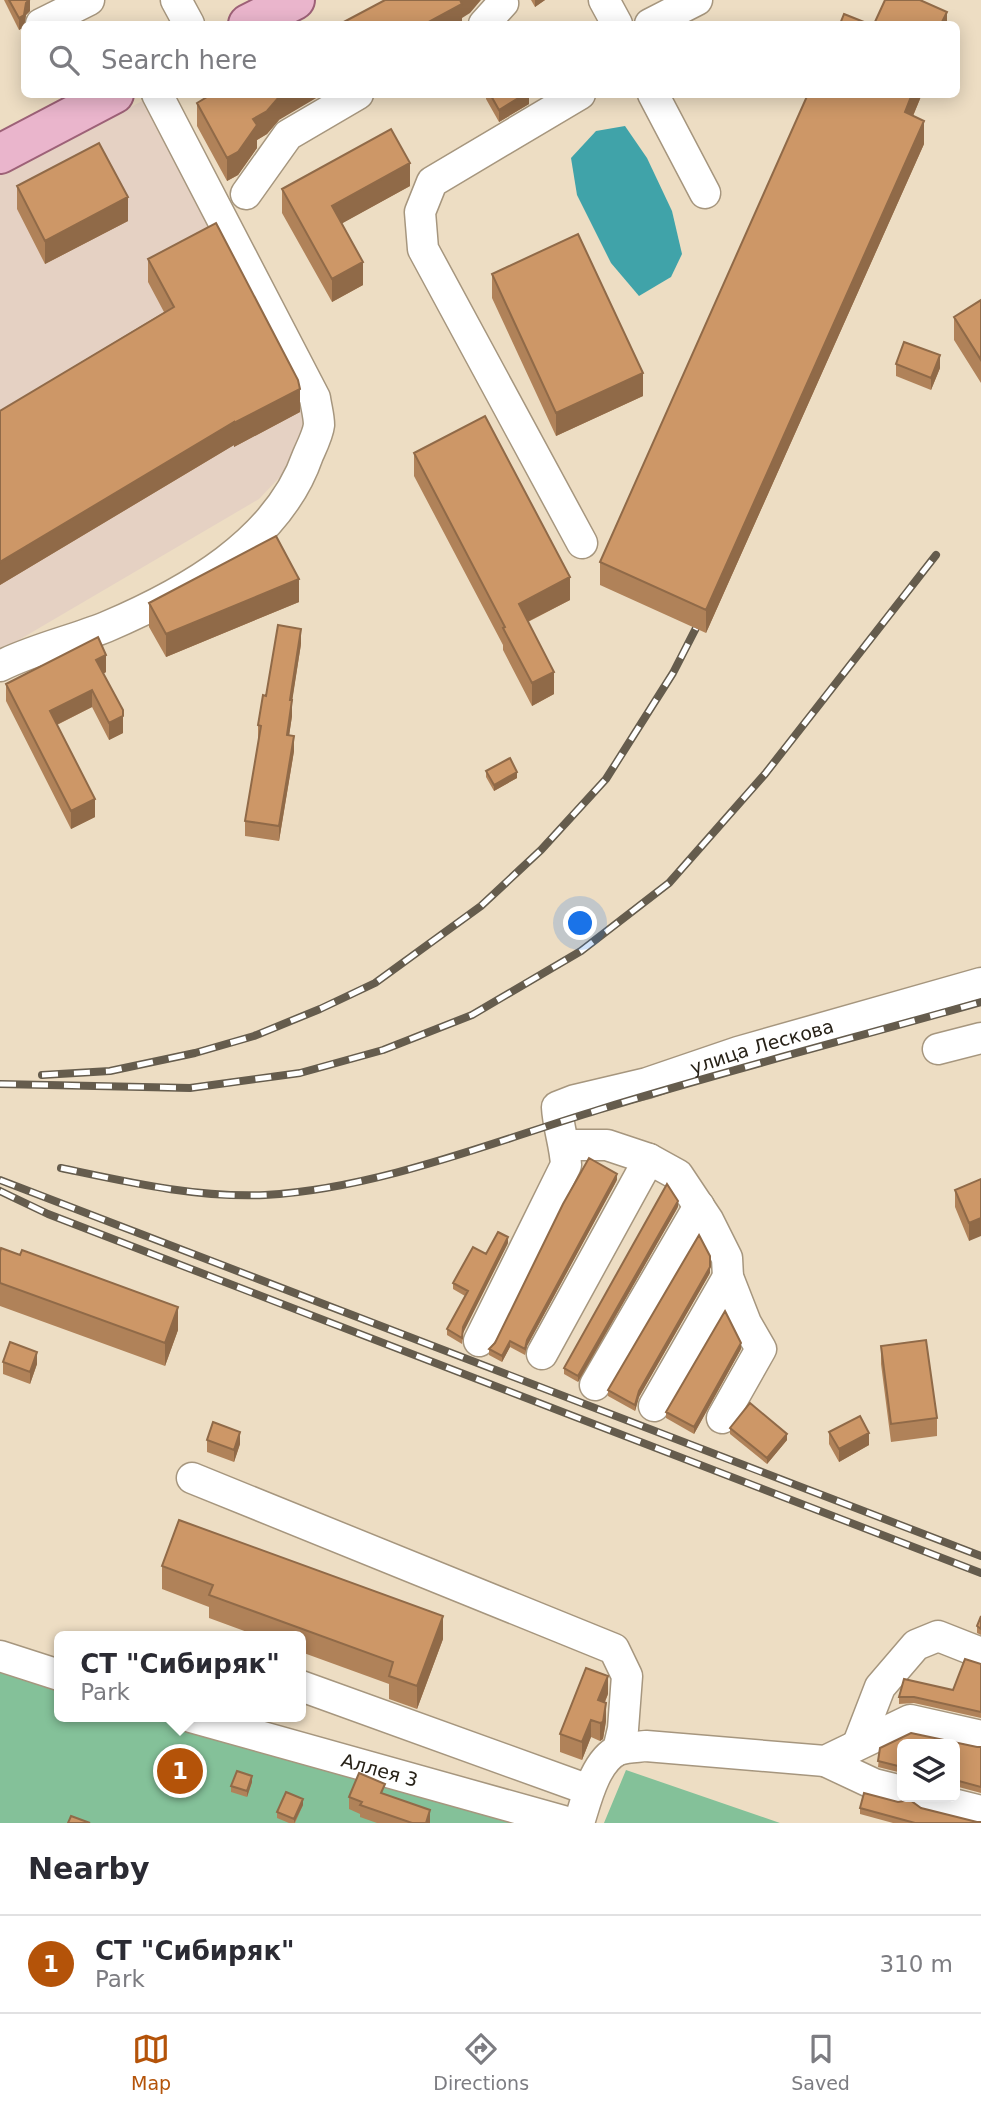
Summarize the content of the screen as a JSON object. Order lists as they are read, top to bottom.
{
  "streets": {
    "street": ["улица Лескова", "Аллея 3"]
  },
  "page": {
    "search": "Search here",
    "popup": ["СТ \"Сибиряк\"", "Park"],
    "pins": "1",
    "heading": "Nearby",
    "list": [
      {
        "mark": "1",
        "name": "СТ \"Сибиряк\"",
        "note": "Park",
        "value": "310 m"
      }
    ],
    "nav": ["Map", "Directions", "Saved"]
  }
}
